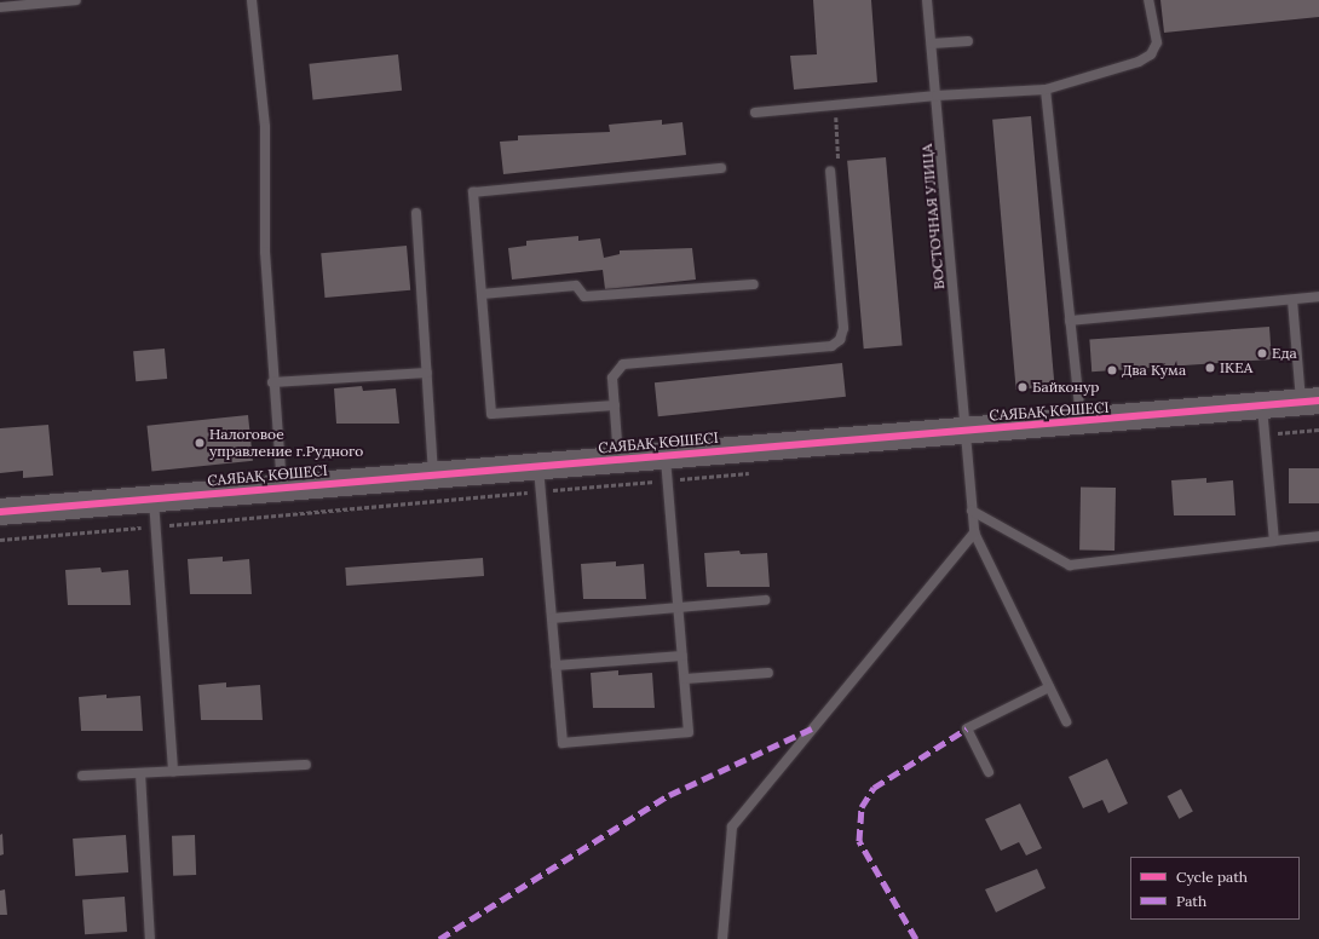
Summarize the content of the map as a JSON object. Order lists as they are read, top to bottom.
{
  "streets": {
    "street": ["САЯБАҚ КӨШЕСІ"],
    "lane": ["ВОСТОЧНАЯ УЛИЦА"]
  },
  "crossings": [
    ["ВОСТОЧНАЯ УЛИЦА", "САЯБАҚ КӨШЕСІ"]
  ],
  "places": [
    "Еда",
    "IKEA",
    "Два Кума",
    "Байконур",
    "Налоговое управление г.Рудного"
  ],
  "legend": ["Cycle path", "Path"]
}
